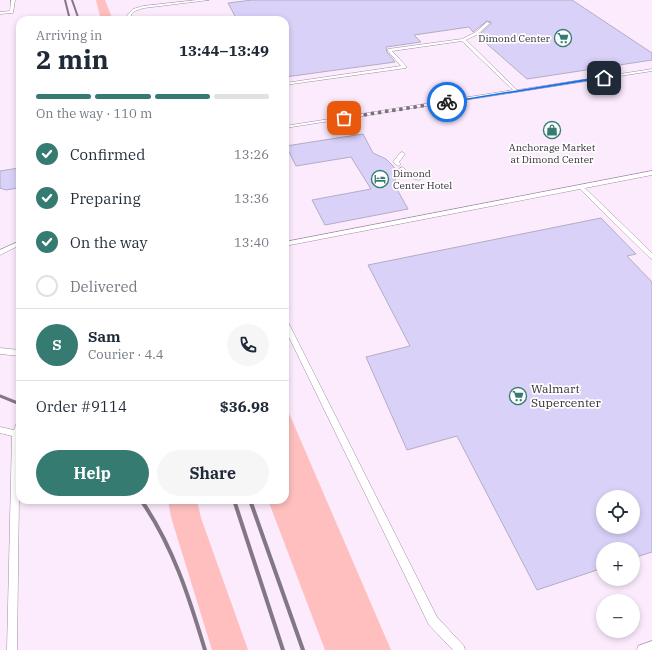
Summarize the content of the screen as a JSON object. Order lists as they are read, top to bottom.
{
  "places": {
    "supermarket": ["Dimond Center", "Walmart Supercenter"],
    "shop": ["Anchorage Market at Dimond Center"],
    "hotel": ["Dimond Center Hotel"]
  },
  "page": {
    "heading": ["2 min", "Arriving in", "13:44–13:49"],
    "panel": [
      "Sam",
      "Courier · 4.4",
      "Order #9114",
      "$36.98"
    ],
    "bar": "On the way · 110 m",
    "list": [
      ["Confirmed", "13:26"],
      ["Preparing", "13:36"],
      ["On the way", "13:40"],
      "Delivered"
    ],
    "round": "S",
    "buttons": ["Help", "Share"],
    "map_buttons": ["+", "−"]
  }
}
